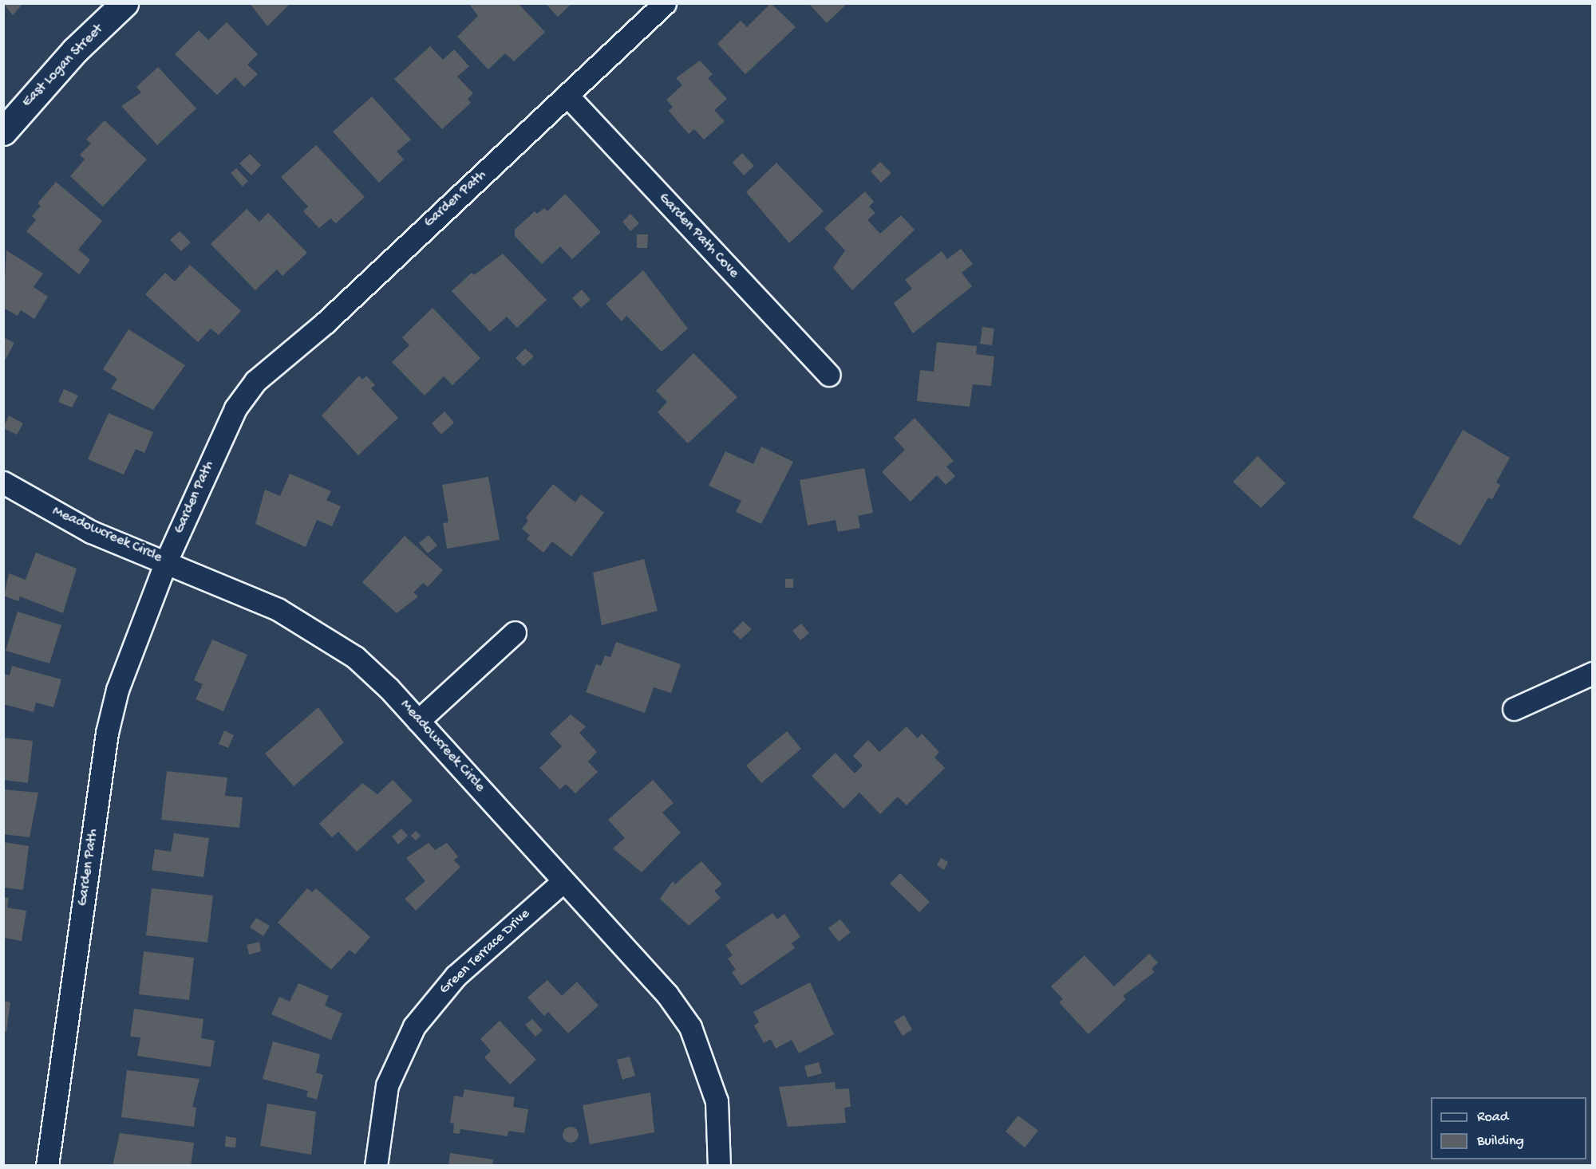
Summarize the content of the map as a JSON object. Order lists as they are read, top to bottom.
{
  "streets": {
    "street": [
      "East Logan Street",
      "Garden Path",
      "Garden Path Cove",
      "Meadowcreek Circle",
      "Green Terrace Drive"
    ]
  },
  "crossings": [
    ["Garden Path", "Garden Path Cove"],
    ["Garden Path", "Meadowcreek Circle"],
    ["Meadowcreek Circle", "Green Terrace Drive"]
  ],
  "legend": ["Road", "Building"]
}
